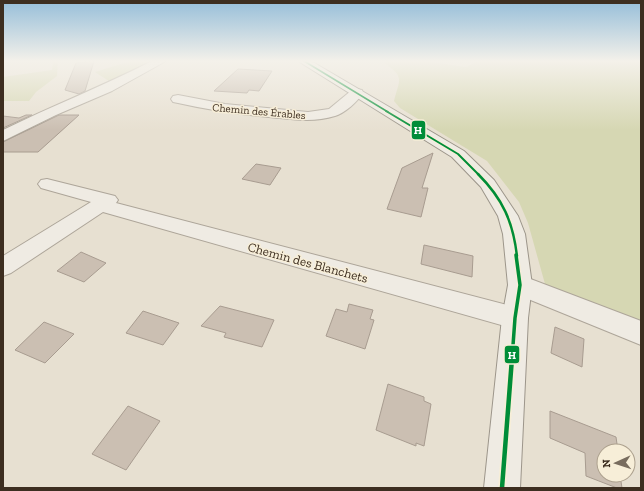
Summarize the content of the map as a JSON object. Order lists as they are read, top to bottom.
{
  "streets": {
    "street": ["Chemin des Érables", "Chemin des Blanchets"]
  },
  "lines": ["transit line H"],
  "north": "left"
}
